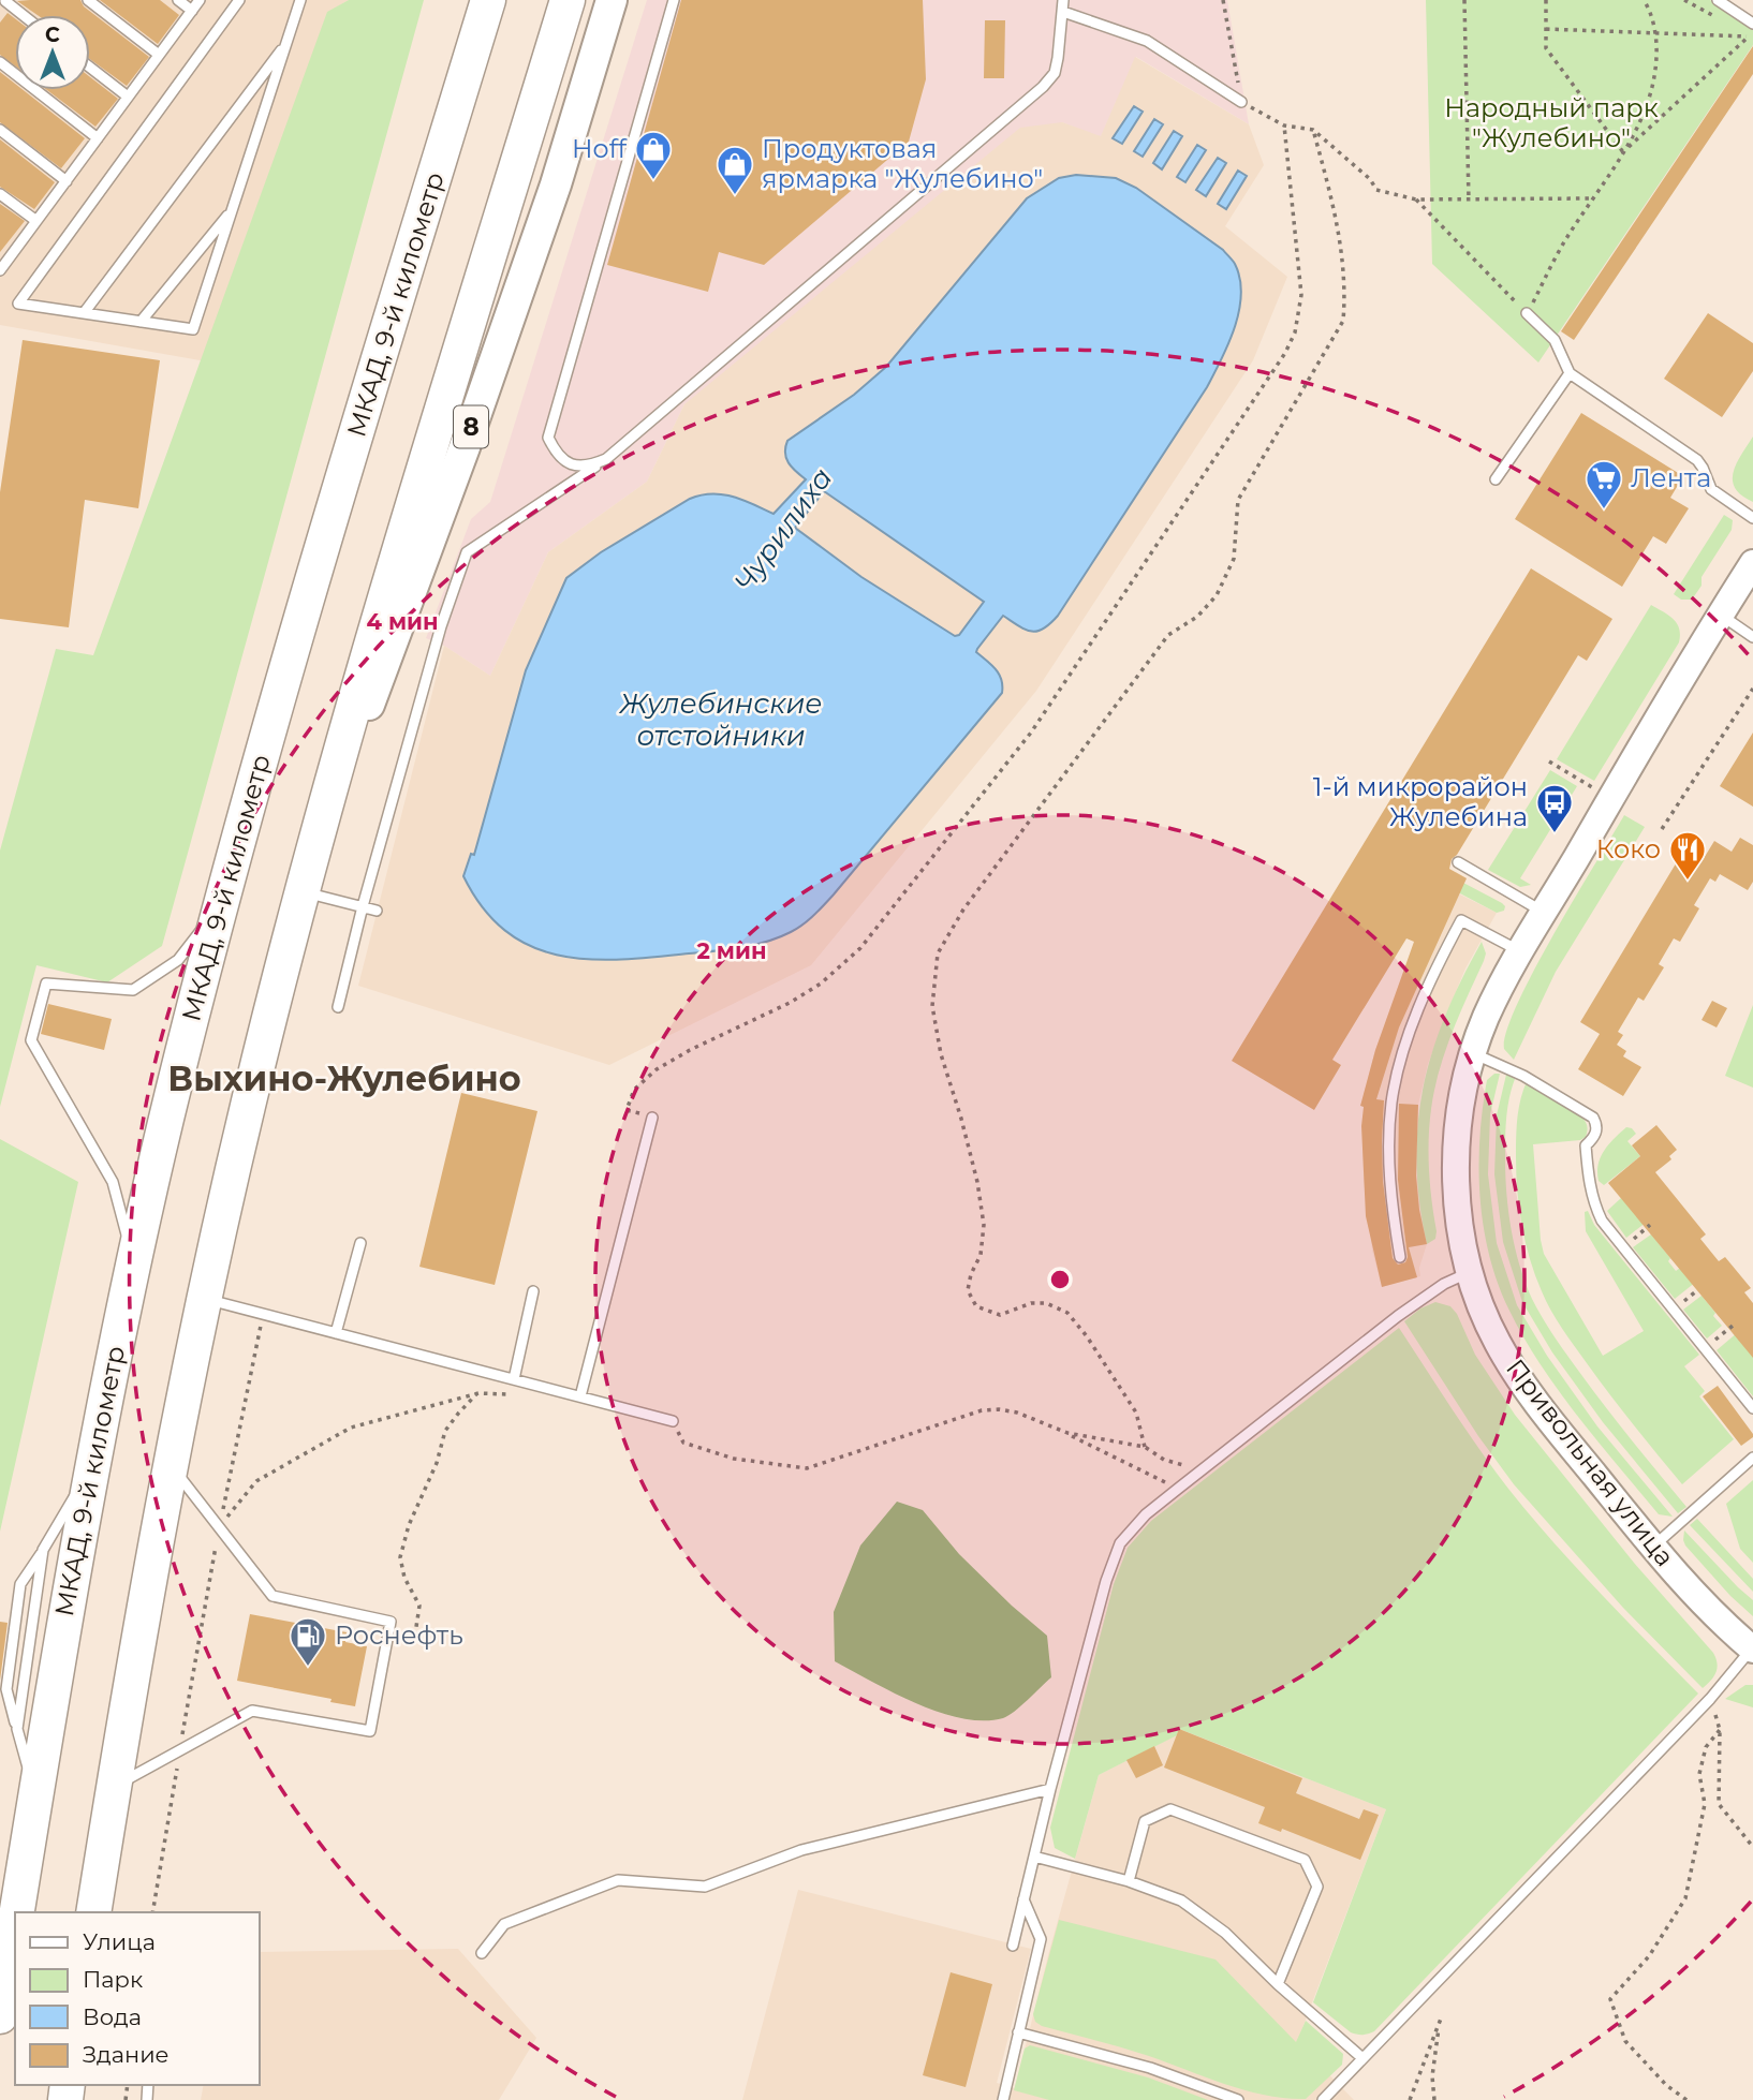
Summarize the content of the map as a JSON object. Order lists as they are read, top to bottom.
{
  "streets": {
    "highway": ["МКАД, 9-й километр"],
    "main road": ["8", "Привольная улица"]
  },
  "districts": ["Выхино-Жулебино"],
  "water": ["Чурилиха", "Жулебинские отстойники"],
  "parks": ["Народный парк \"Жулебино\""],
  "places": {
    "shop": ["Hoff", "Продуктовая ярмарка \"Жулебино\""],
    "supermarket": ["Лента"],
    "bus stop": ["1-й микрорайон Жулебина"],
    "restaurant": ["Коко"],
    "fuel station": ["Роснефть"]
  },
  "legend": [
    "Улица",
    "Парк",
    "Вода",
    "Здание"
  ],
  "north": "top",
  "rings": ["4 мин", "2 мин"]
}
